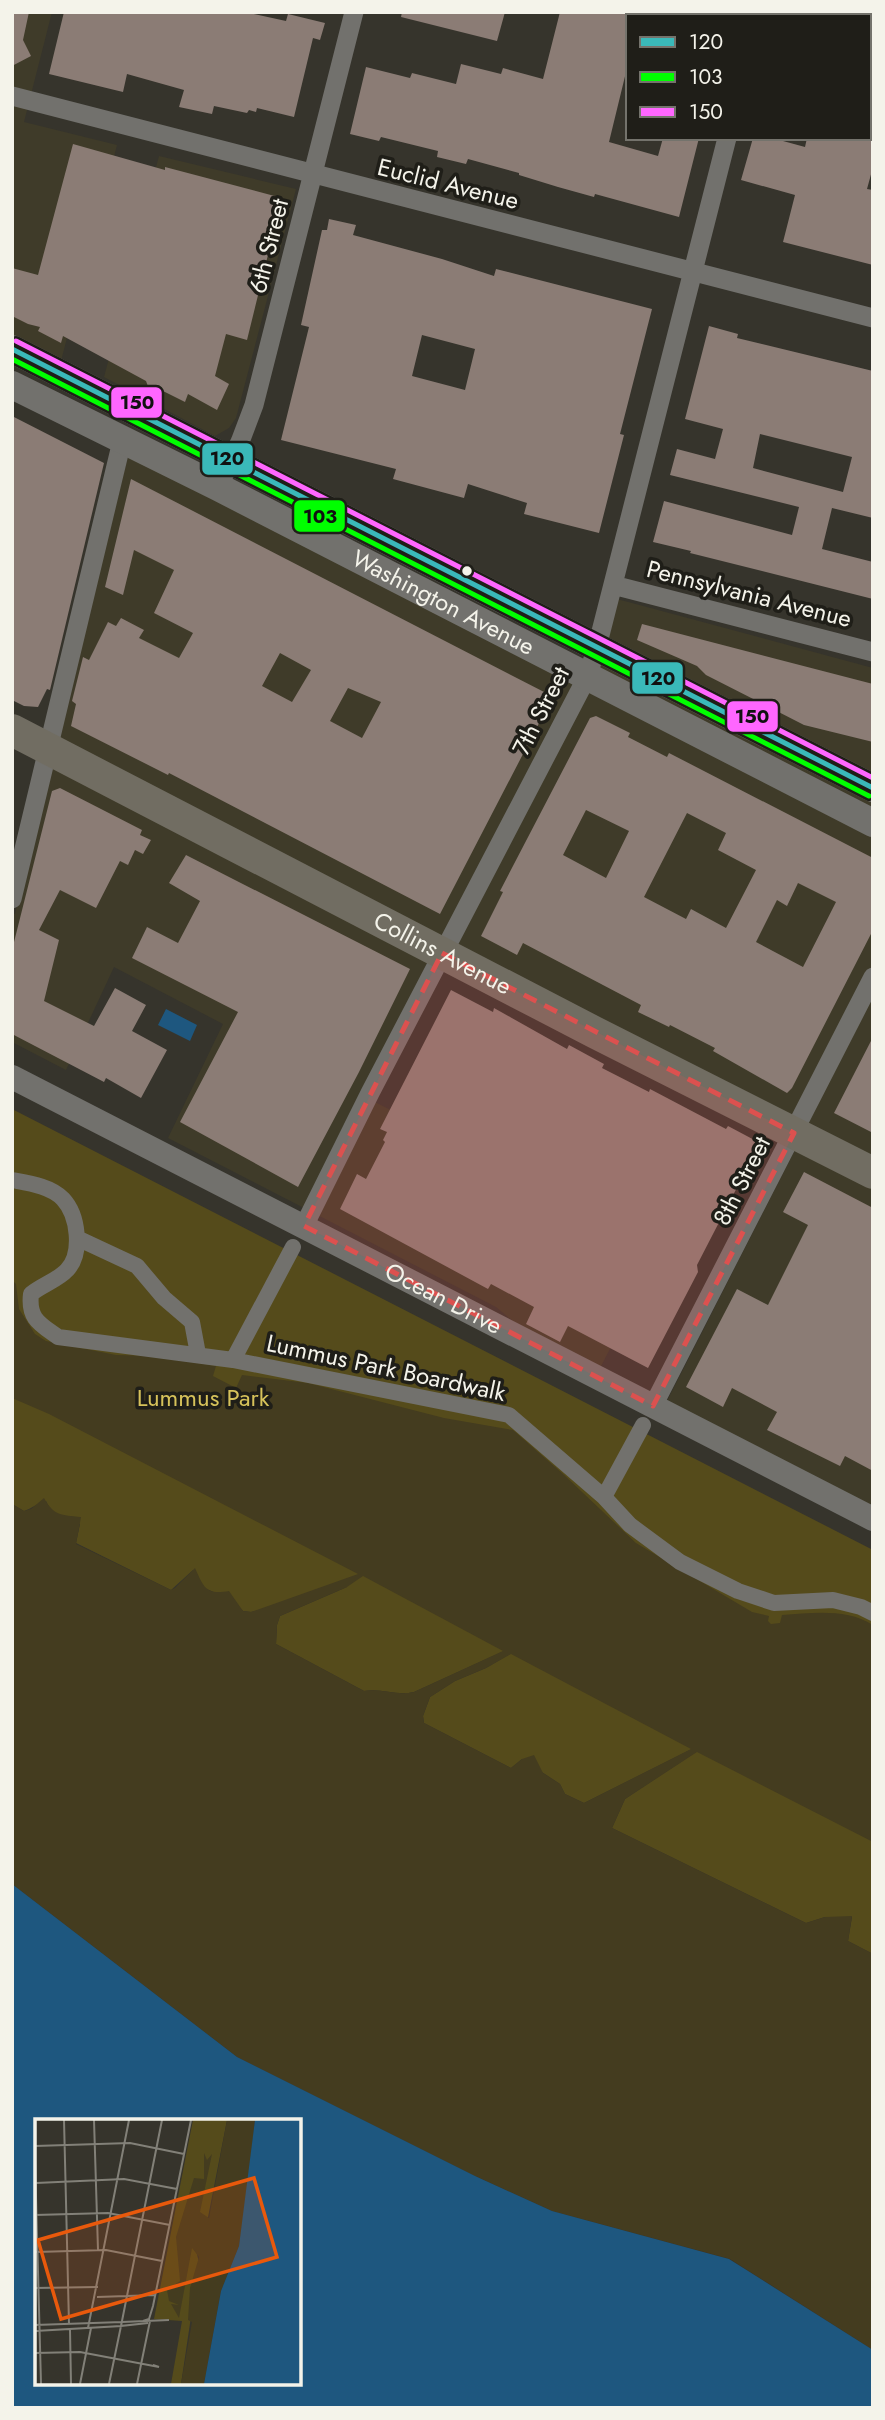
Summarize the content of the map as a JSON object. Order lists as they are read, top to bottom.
{
  "streets": {
    "main road": ["Washington Avenue", "Collins Avenue"],
    "street": [
      "Euclid Avenue",
      "6th Street",
      "Pennsylvania Avenue",
      "7th Street",
      "8th Street",
      "Ocean Drive",
      "Lummus Park Boardwalk"
    ]
  },
  "crossings": [
    ["Euclid Avenue", "6th Street"],
    ["Euclid Avenue", "7th Street"],
    ["6th Street", "Washington Avenue"],
    ["Pennsylvania Avenue", "7th Street"],
    ["Washington Avenue", "7th Street"],
    ["7th Street", "Collins Avenue"],
    ["7th Street", "Ocean Drive"],
    ["Collins Avenue", "8th Street"],
    ["8th Street", "Ocean Drive"]
  ],
  "parks": ["Lummus Park"],
  "lines": ["transit line 150", "transit line 120", "transit line 103"],
  "legend": ["120", "103", "150"]
}
